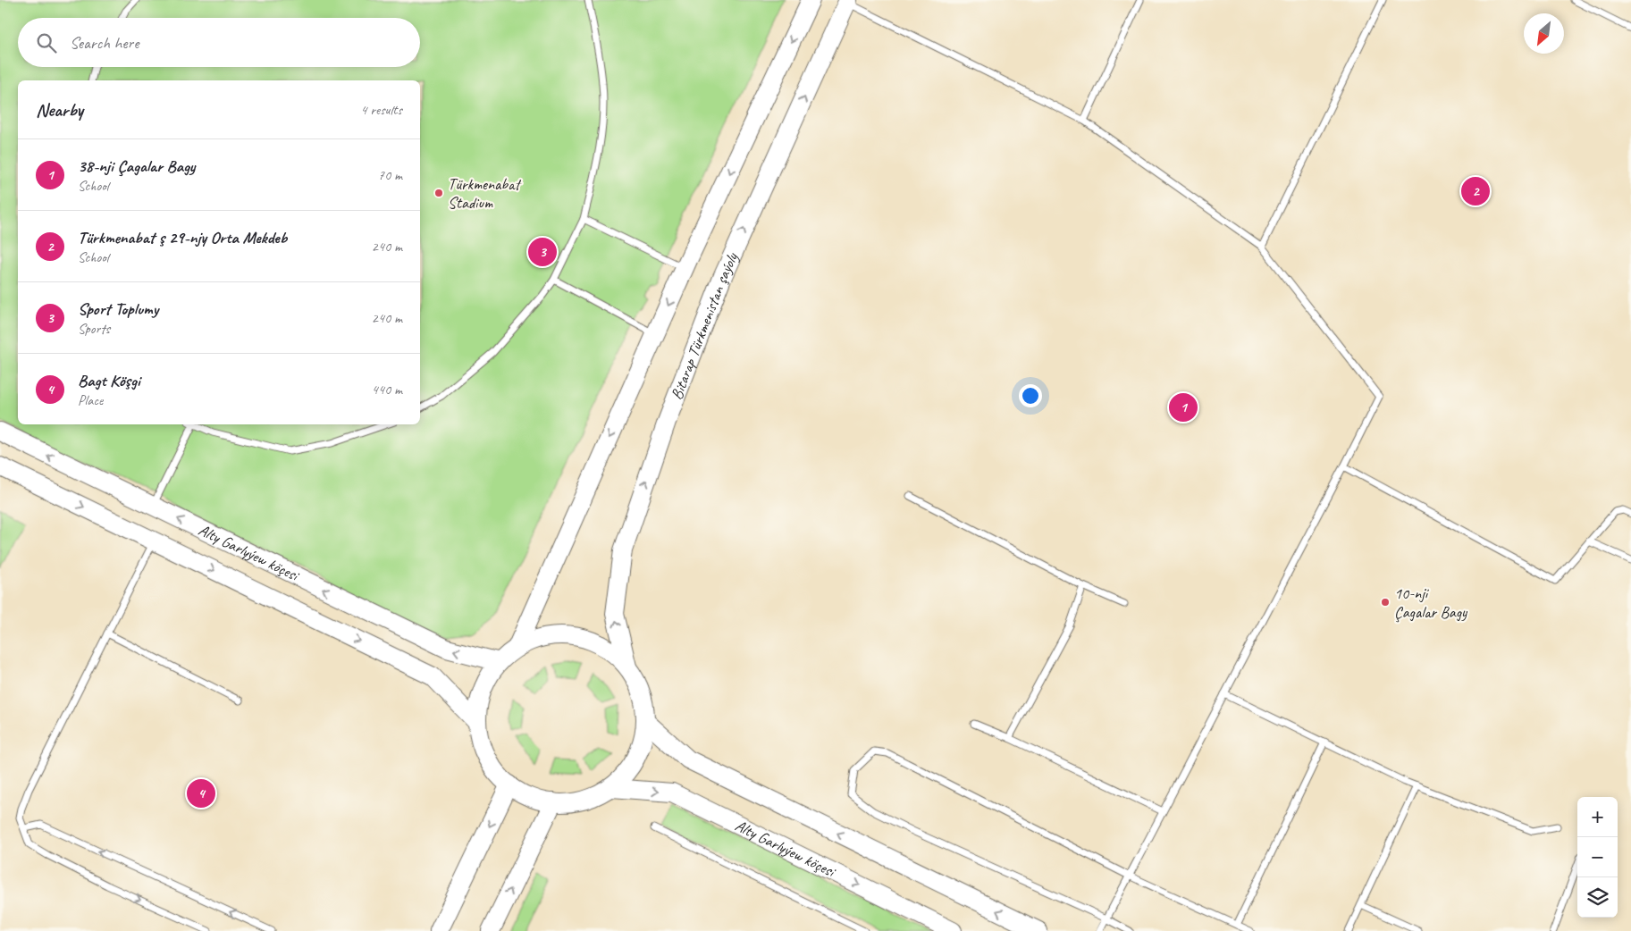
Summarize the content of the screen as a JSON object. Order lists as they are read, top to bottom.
{
  "streets": {
    "main road": ["Bitarap Türkmenistan şaýoly", "Alty Garlyýew köçesi"]
  },
  "places": ["Türkmenabat Stadium", "10-nji Çagalar Bagy"],
  "north": "bottom left",
  "page": {
    "search": "Search here",
    "heading": ["Nearby", "4 results"],
    "list": [
      {
        "mark": "1",
        "name": "38-nji Çagalar Bagy",
        "note": "School",
        "value": "70 m"
      },
      {
        "mark": "2",
        "name": "Türkmenabat ş 29-njy Orta Mekdeb",
        "note": "School",
        "value": "240 m"
      },
      {
        "mark": "3",
        "name": "Sport Toplumy",
        "note": "Sports",
        "value": "240 m"
      },
      {
        "mark": "4",
        "name": "Bagt Köşgi",
        "note": "Place",
        "value": "440 m"
      }
    ],
    "pins": [
      "2",
      "3",
      "1",
      "4"
    ],
    "map_buttons": ["+", "−"]
  }
}
